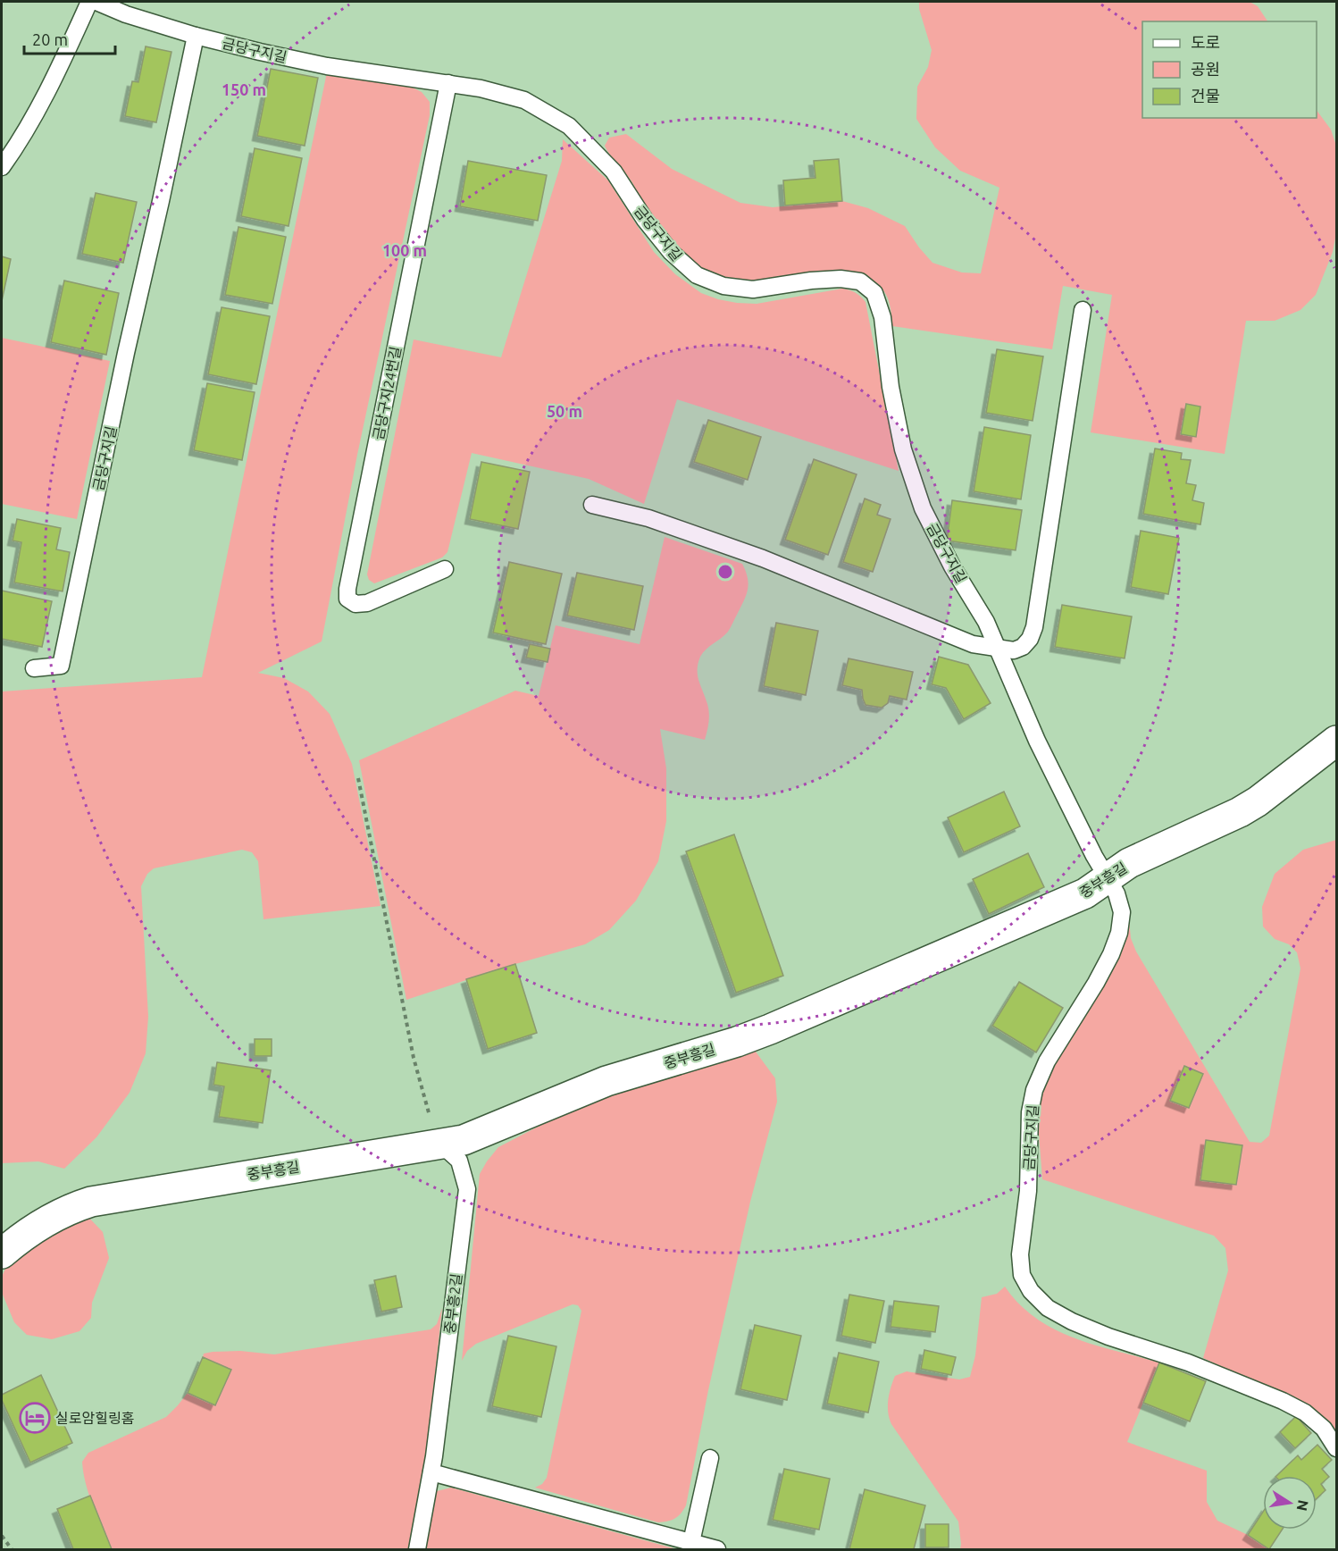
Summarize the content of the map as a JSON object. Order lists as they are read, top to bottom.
{
  "streets": {
    "street": ["중부흥길"],
    "lane": ["금당구지길", "금당구지24번길", "중부흥2길"]
  },
  "crossings": [
    ["금당구지길", "금당구지24번길"],
    ["금당구지길", "중부흥길"],
    ["중부흥길", "중부흥2길"]
  ],
  "places": {
    "hotel": ["실로암힐링홈"]
  },
  "legend": ["도로", "공원", "건물"],
  "scale_bar": "20 m",
  "north": "right",
  "rings": ["150 m", "100 m", "50 m"]
}
